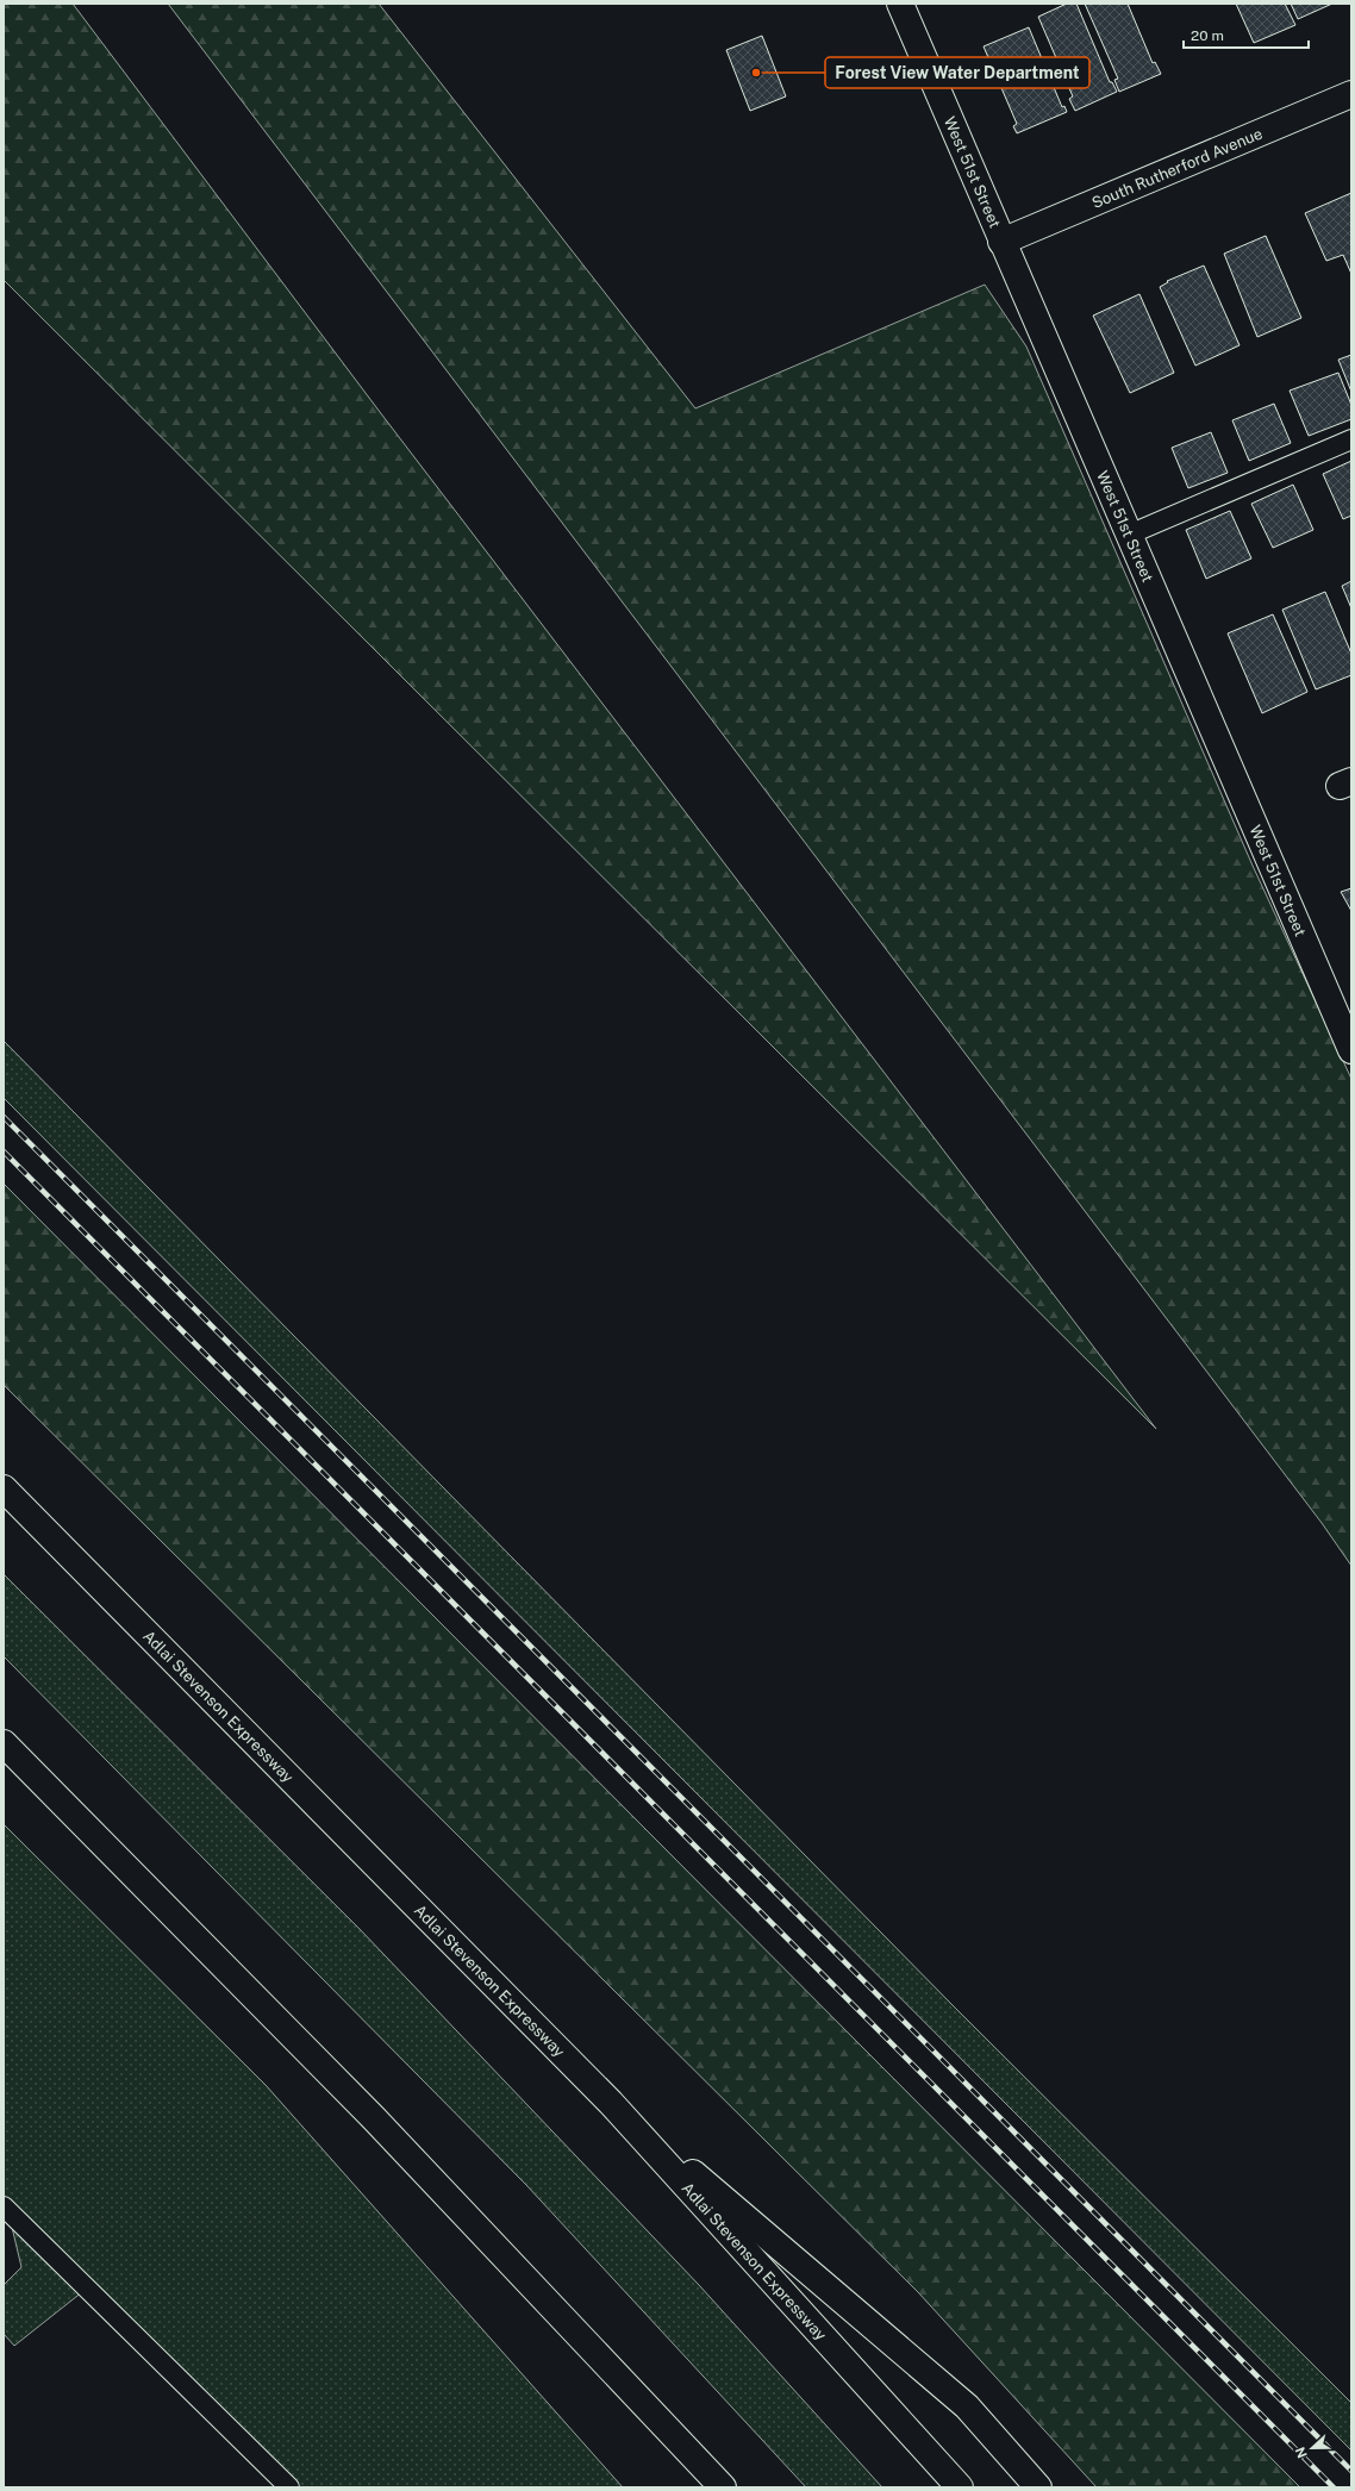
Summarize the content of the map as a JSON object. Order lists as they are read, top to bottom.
{
  "streets": {
    "main road": ["South Rutherford Avenue", "West 51st Street", "Adlai Stevenson Expressway"]
  },
  "crossings": [
    ["South Rutherford Avenue", "West 51st Street"]
  ],
  "places": ["Forest View Water Department"],
  "scale_bar": "20 m",
  "north": "left"
}
